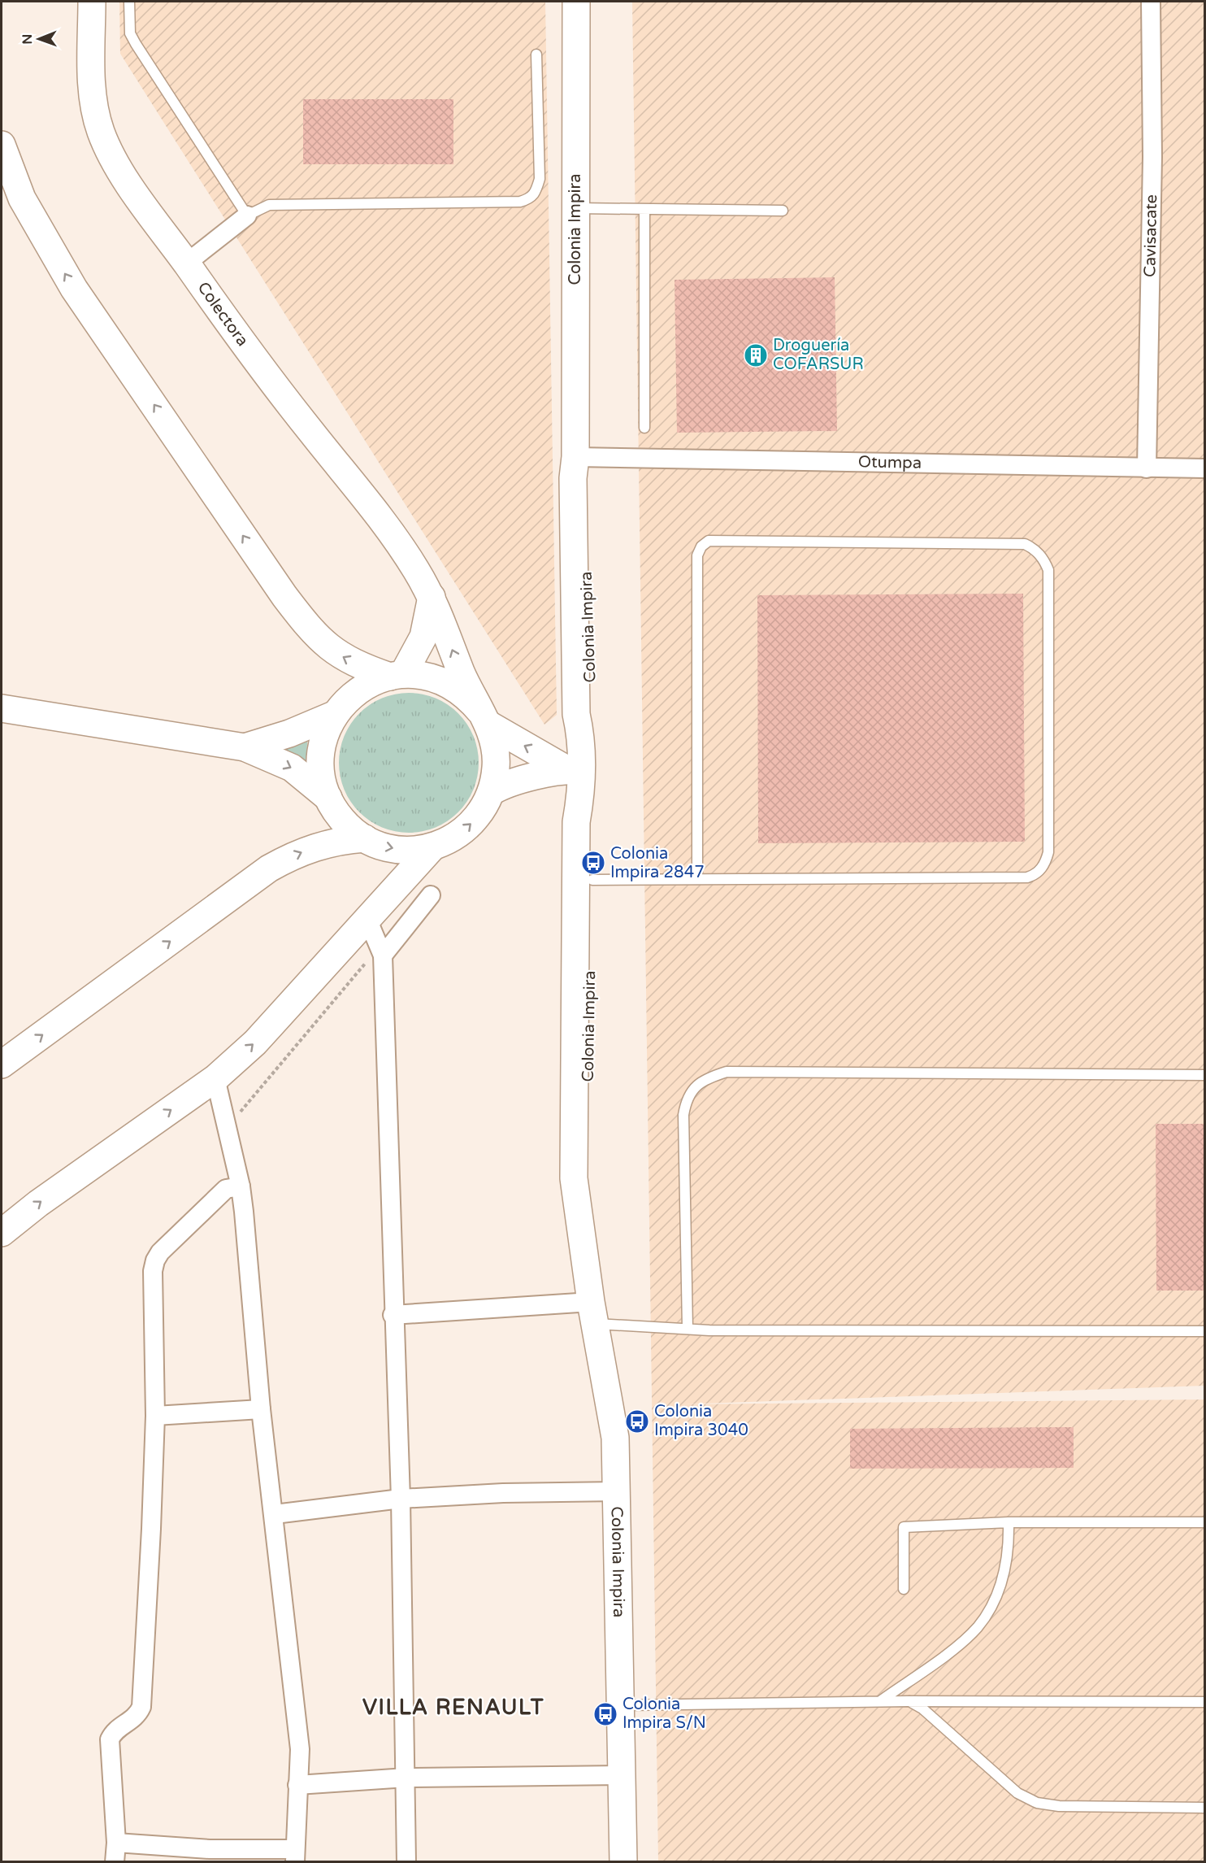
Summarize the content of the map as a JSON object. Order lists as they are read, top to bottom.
{
  "streets": {
    "main road": ["Colonia Impira", "Colectora"],
    "street": ["Cavisacate", "Otumpa"]
  },
  "crossings": [
    ["Colonia Impira", "Otumpa"],
    ["Cavisacate", "Otumpa"]
  ],
  "districts": ["VILLA RENAULT"],
  "places": {
    "building": ["Droguería COFARSUR"],
    "bus stop": ["Colonia Impira 2847", "Colonia Impira 3040", "Colonia Impira S/N"]
  },
  "north": "left"
}
